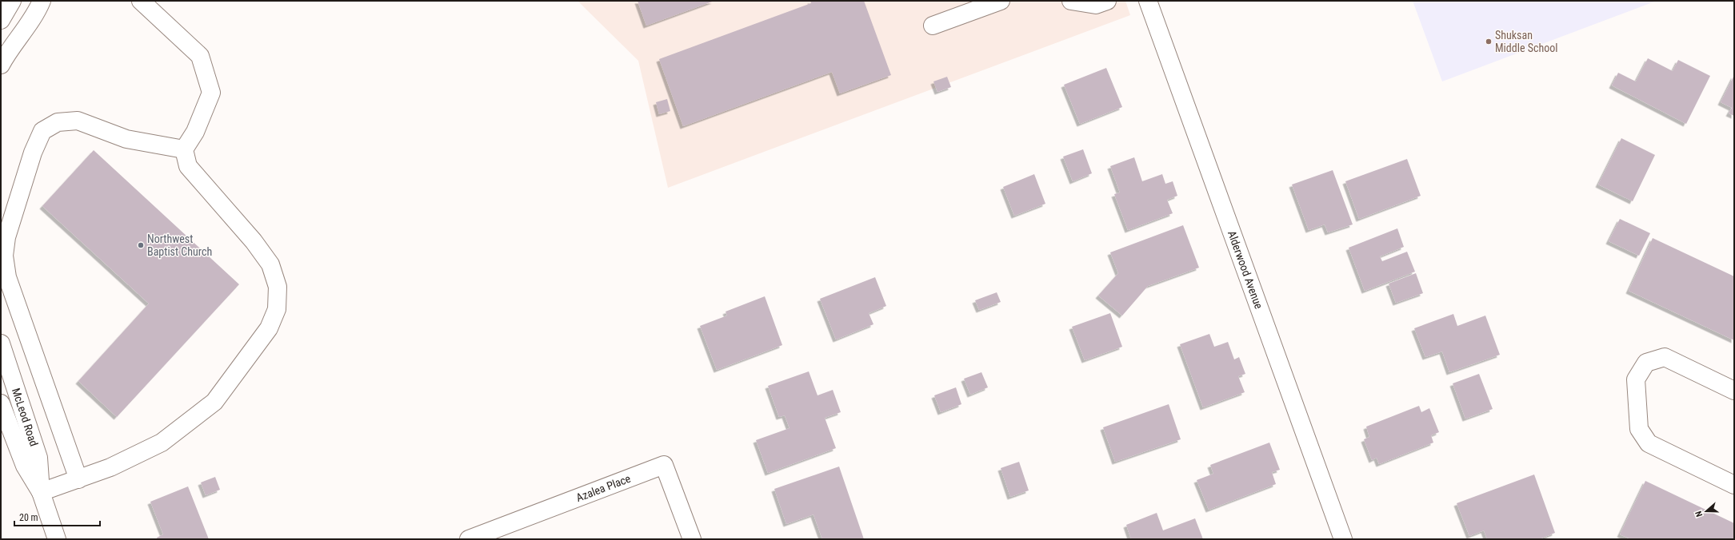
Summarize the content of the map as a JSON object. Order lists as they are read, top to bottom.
{
  "streets": {
    "street": ["Alderwood Avenue", "McLeod Road", "Azalea Place"]
  },
  "places": ["Shuksan Middle School", "Northwest Baptist Church"],
  "scale_bar": "20 m",
  "north": "left"
}
